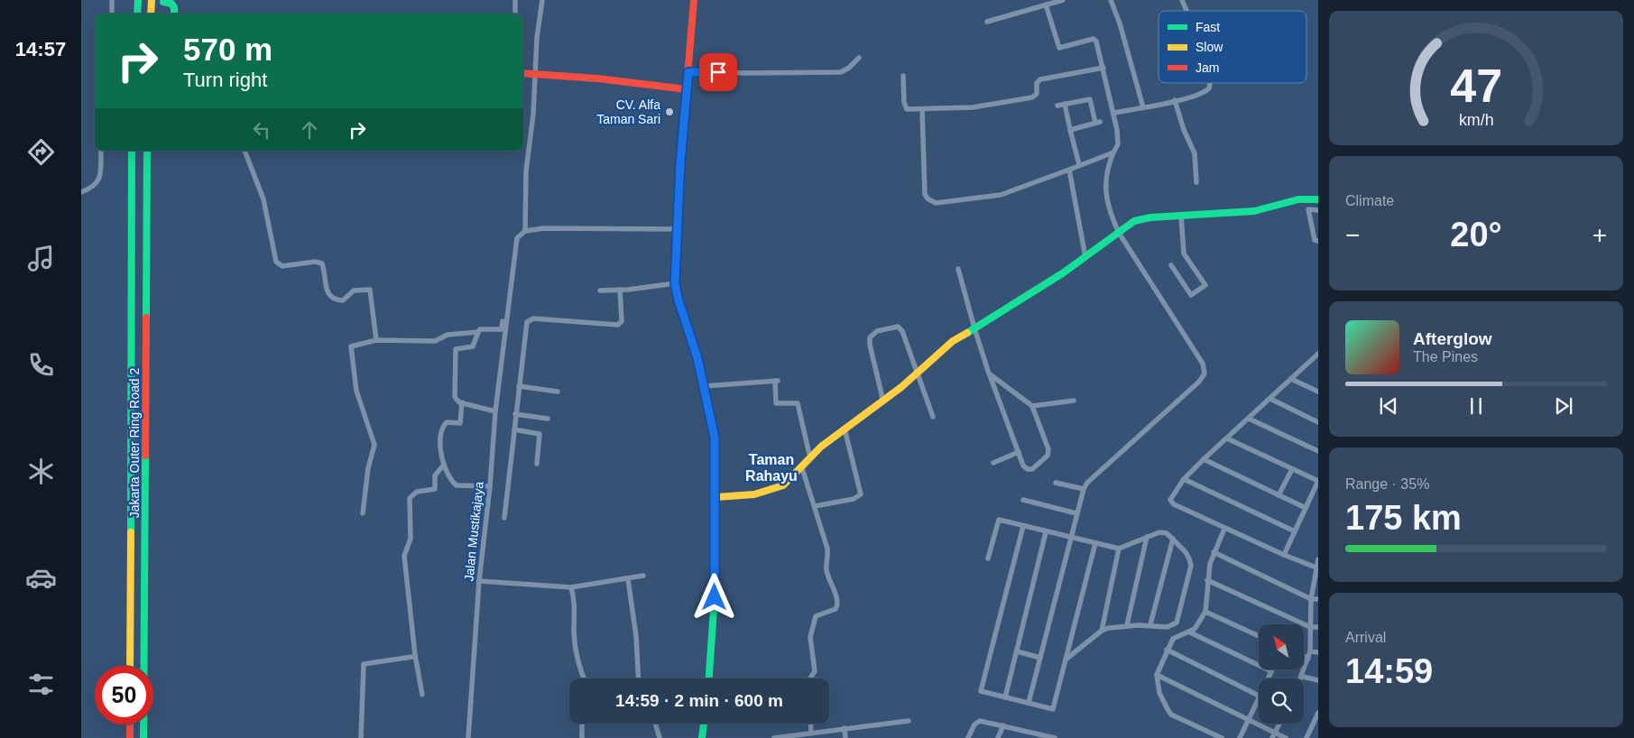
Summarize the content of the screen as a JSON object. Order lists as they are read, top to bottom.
{
  "streets": {
    "main road": ["Jakarta Outer Ring Road 2"],
    "street": ["Jalan Mustikajaya"]
  },
  "districts": ["Taman Rahayu"],
  "places": ["CV. Alfa Taman Sari"],
  "legend": ["Fast", "Slow", "Jam"],
  "north": "top left",
  "page": {
    "tabs": "14:57",
    "turn": ["570 m", "Turn right"],
    "tile": [
      "Climate",
      ["Range · 35%", "175 km"],
      ["Arrival", "14:59"]
    ],
    "heat": ["−", "20°", "+"],
    "song": ["Afterglow", "The Pines"],
    "limit": "50",
    "trip": "14:59 · 2 min · 600 m",
    "gauge": ["47", "km/h"]
  }
}
